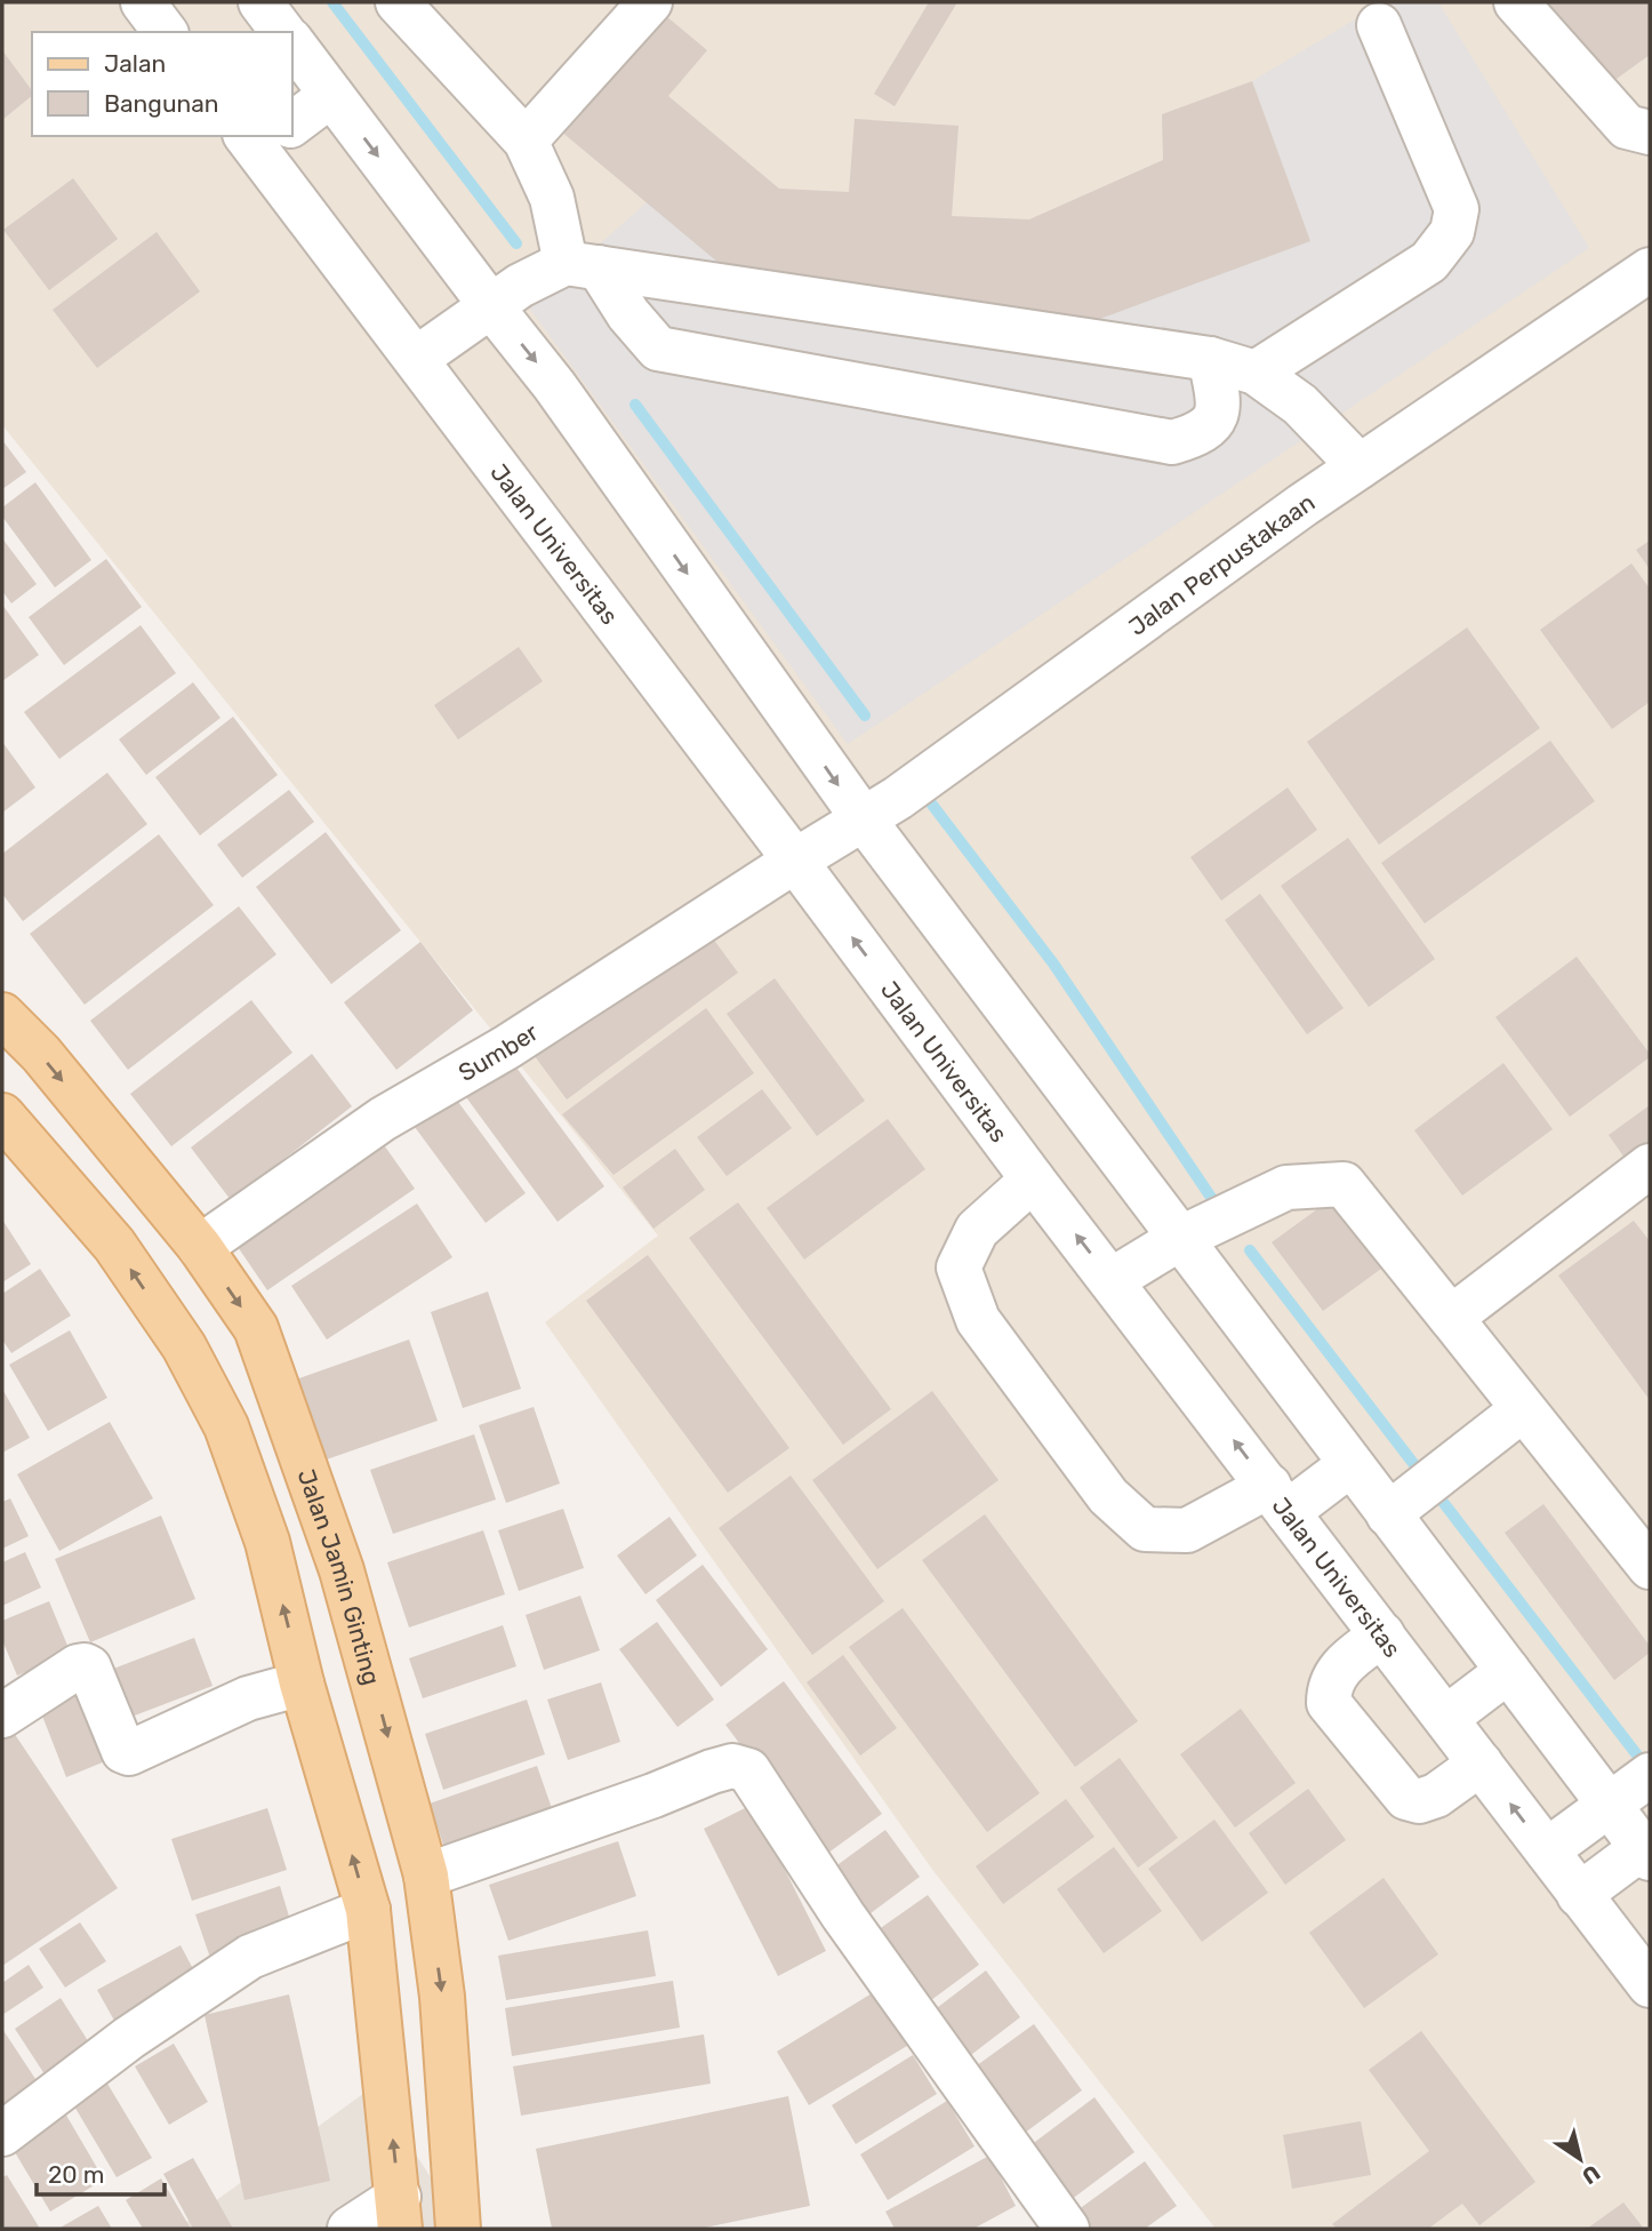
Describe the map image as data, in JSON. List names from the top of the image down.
{
  "streets": {
    "main road": ["Jalan Jamin Ginting"],
    "street": ["Jalan Universitas", "Jalan Perpustakaan", "Sumber"]
  },
  "crossings": [
    ["Jalan Universitas", "Jalan Perpustakaan"],
    ["Jalan Universitas", "Sumber"],
    ["Jalan Perpustakaan", "Sumber"],
    ["Sumber", "Jalan Jamin Ginting"]
  ],
  "legend": ["Jalan", "Bangunan"],
  "scale_bar": "20 m",
  "north": "bottom right"
}
